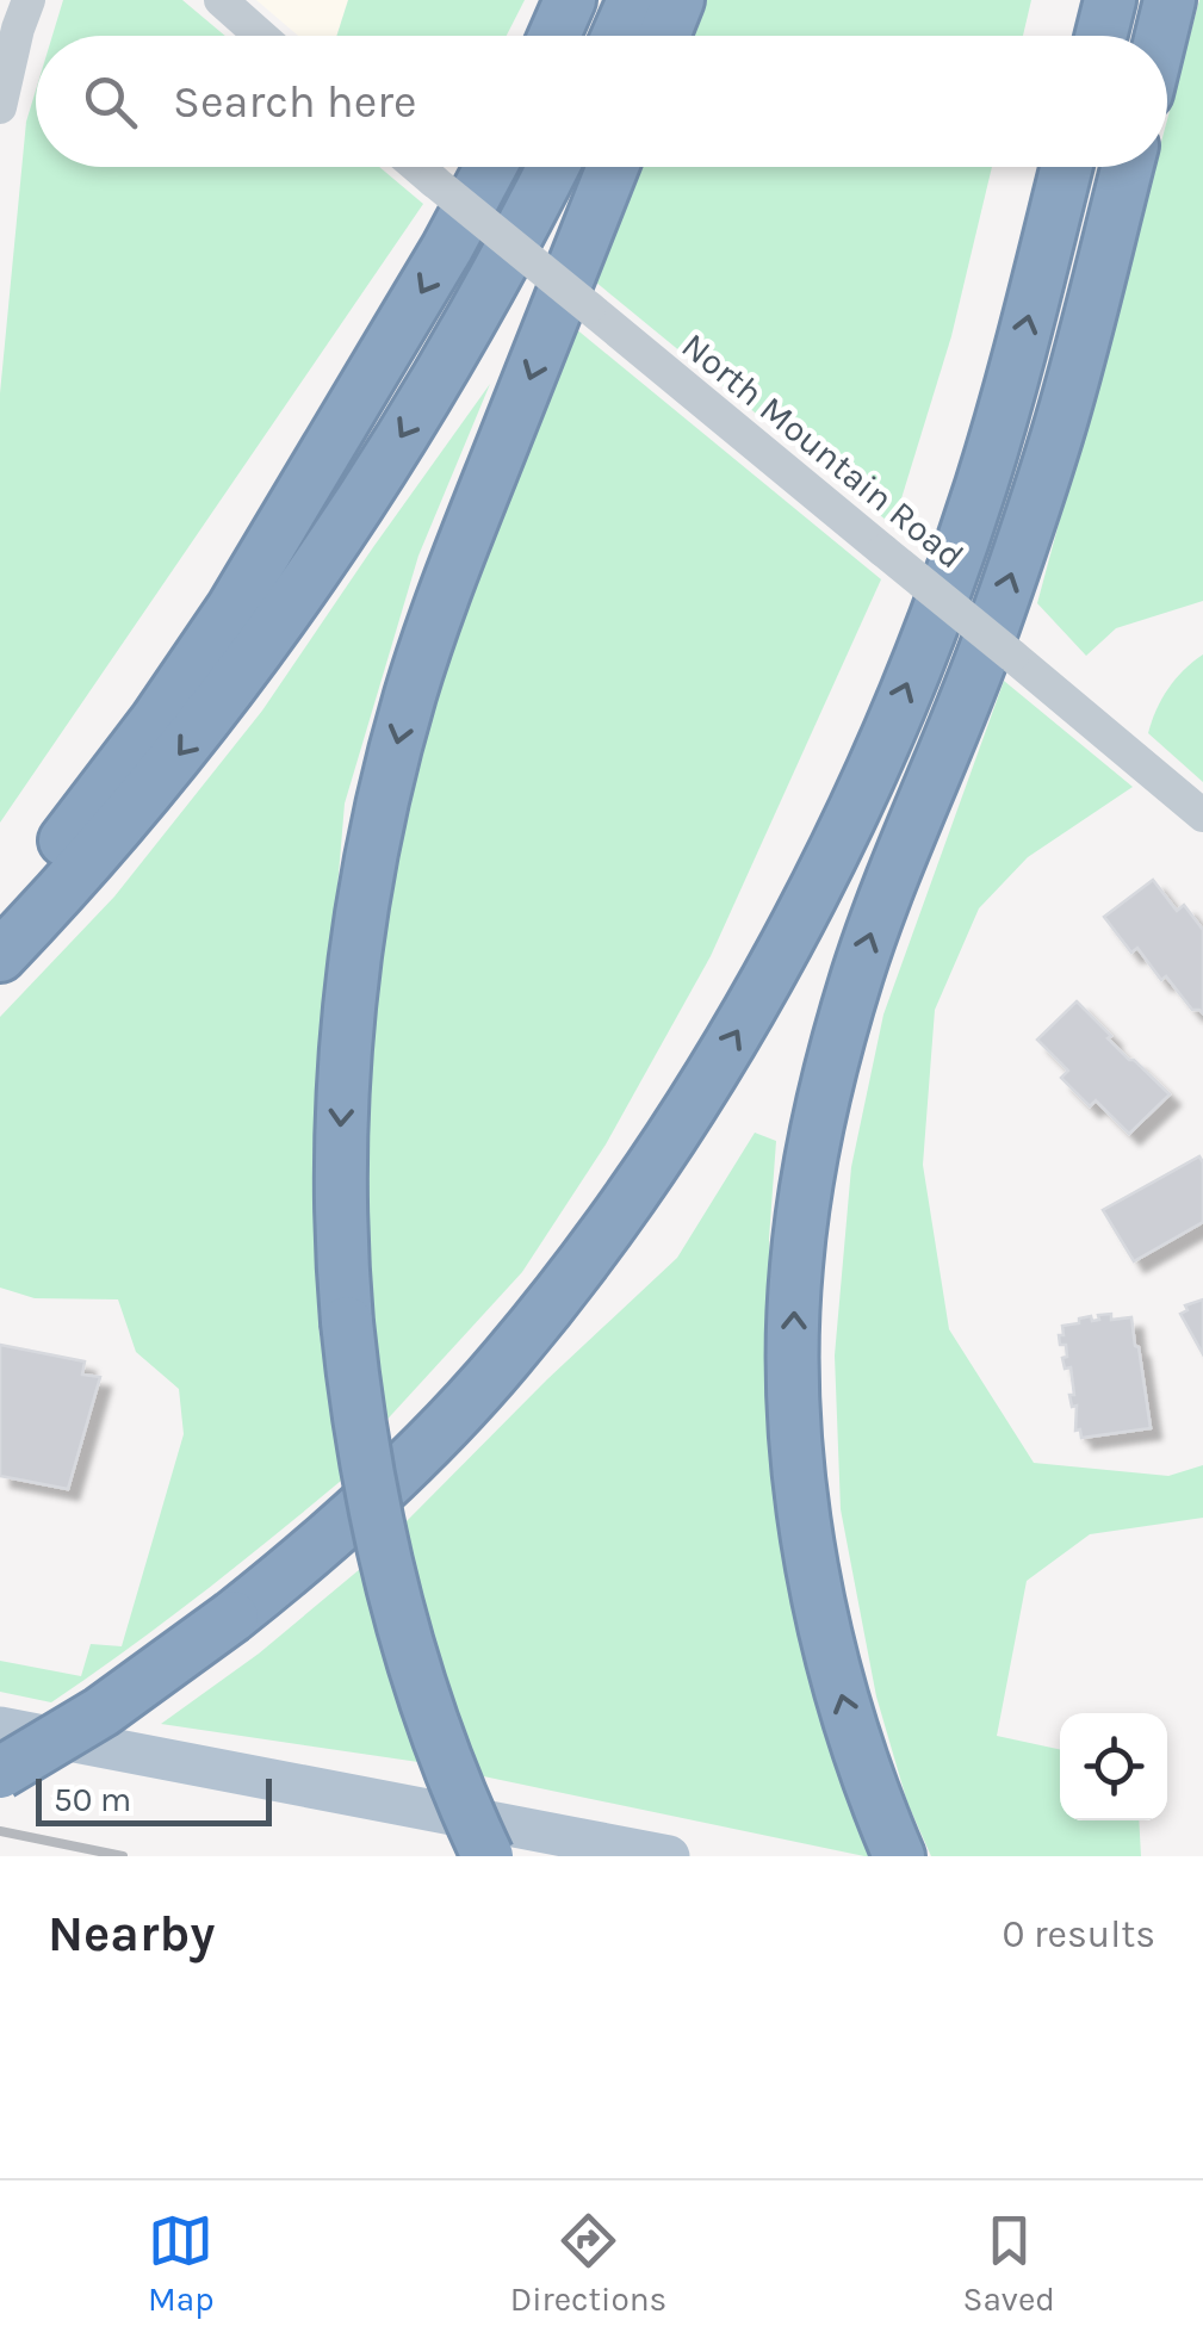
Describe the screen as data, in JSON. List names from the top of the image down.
{
  "streets": {
    "street": ["North Mountain Road"]
  },
  "scale_bar": "50 m",
  "page": {
    "search": "Search here",
    "scale": "50 m",
    "heading": ["Nearby", "0 results"],
    "nav": ["Map", "Directions", "Saved"]
  }
}
